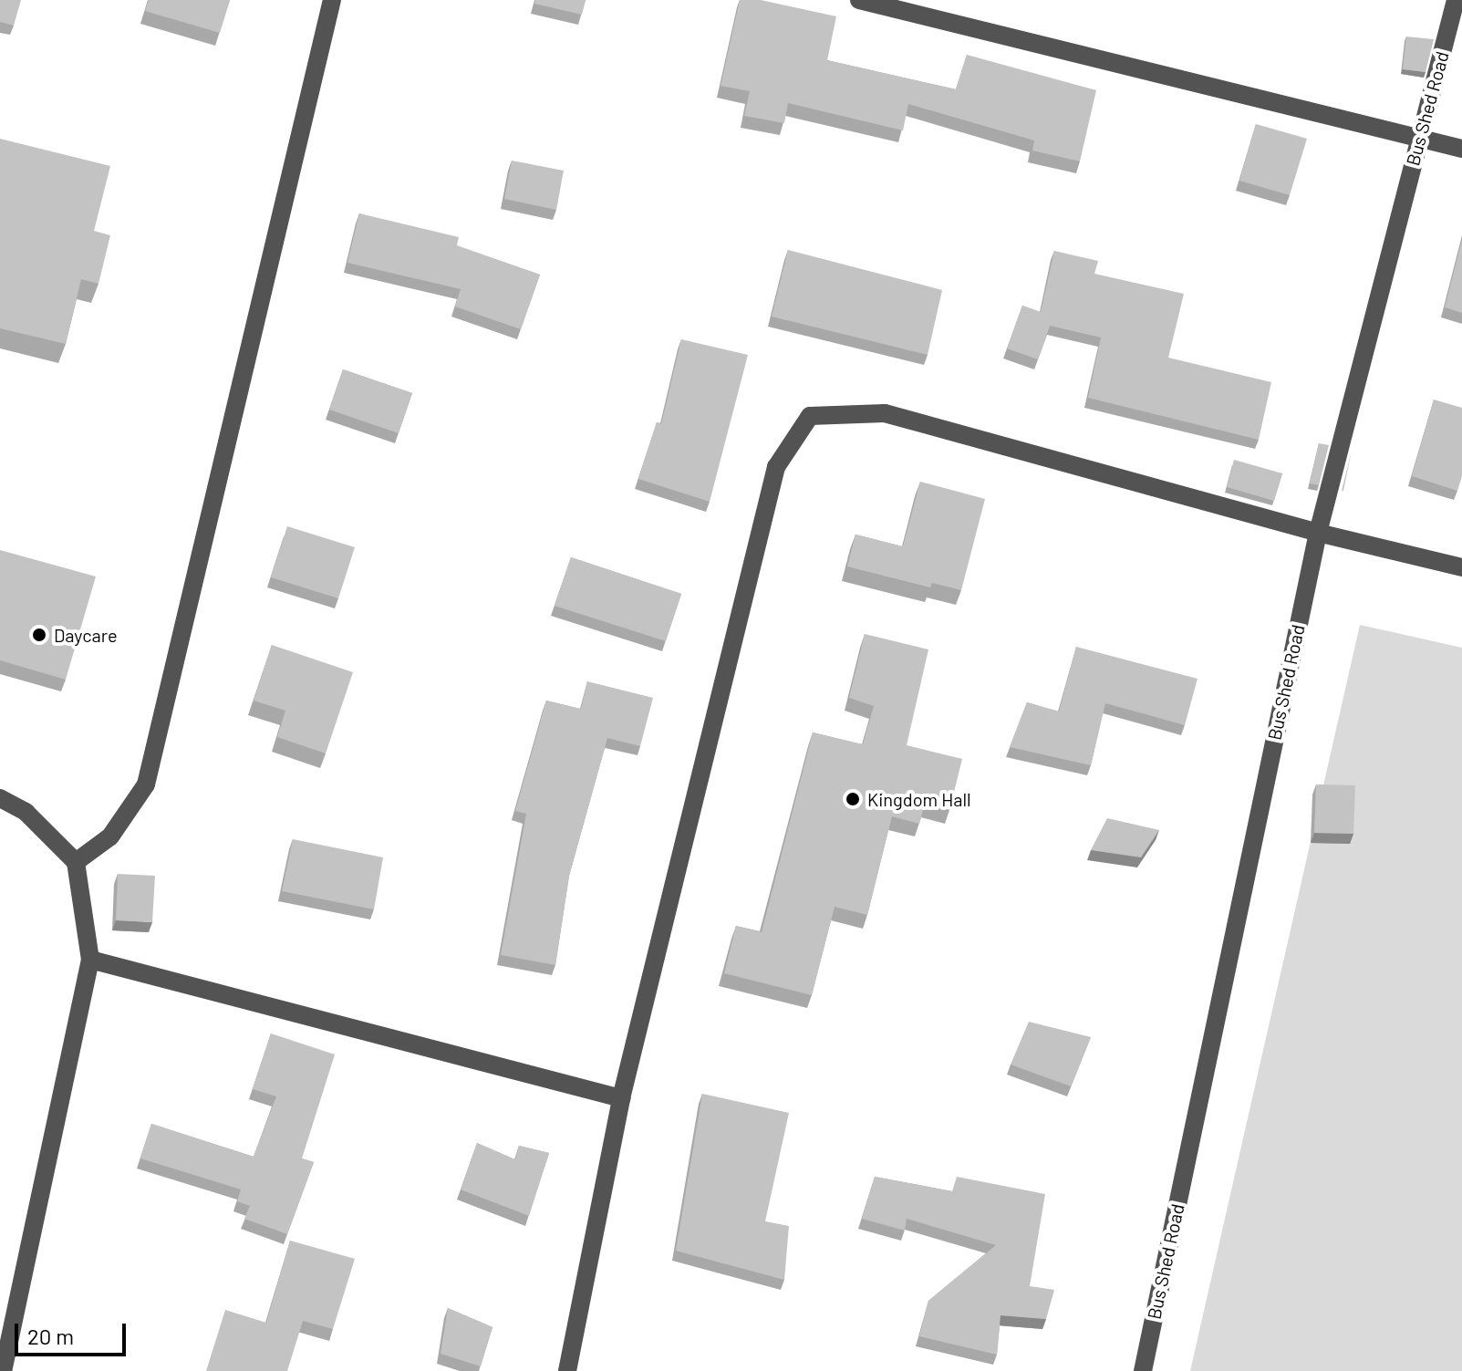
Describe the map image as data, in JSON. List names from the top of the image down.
{
  "streets": {
    "street": ["Bus Shed Road"]
  },
  "places": ["Daycare", "Kingdom Hall"],
  "scale_bar": "20 m"
}
